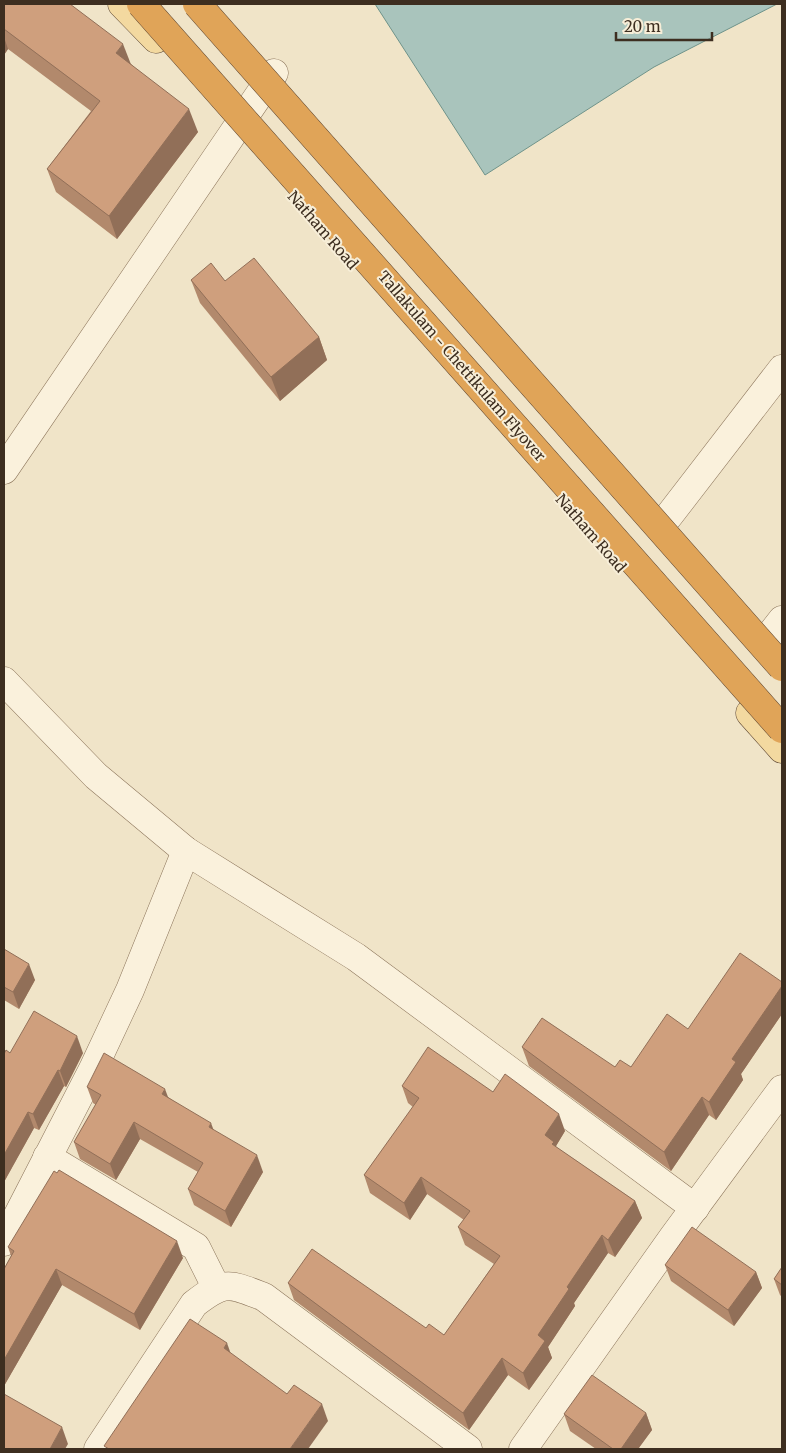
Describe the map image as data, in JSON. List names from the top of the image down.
{
  "streets": {
    "highway": ["Tallakulam - Chettikulam Flyover"],
    "main road": ["Natham Road"]
  },
  "scale_bar": "20 m"
}
